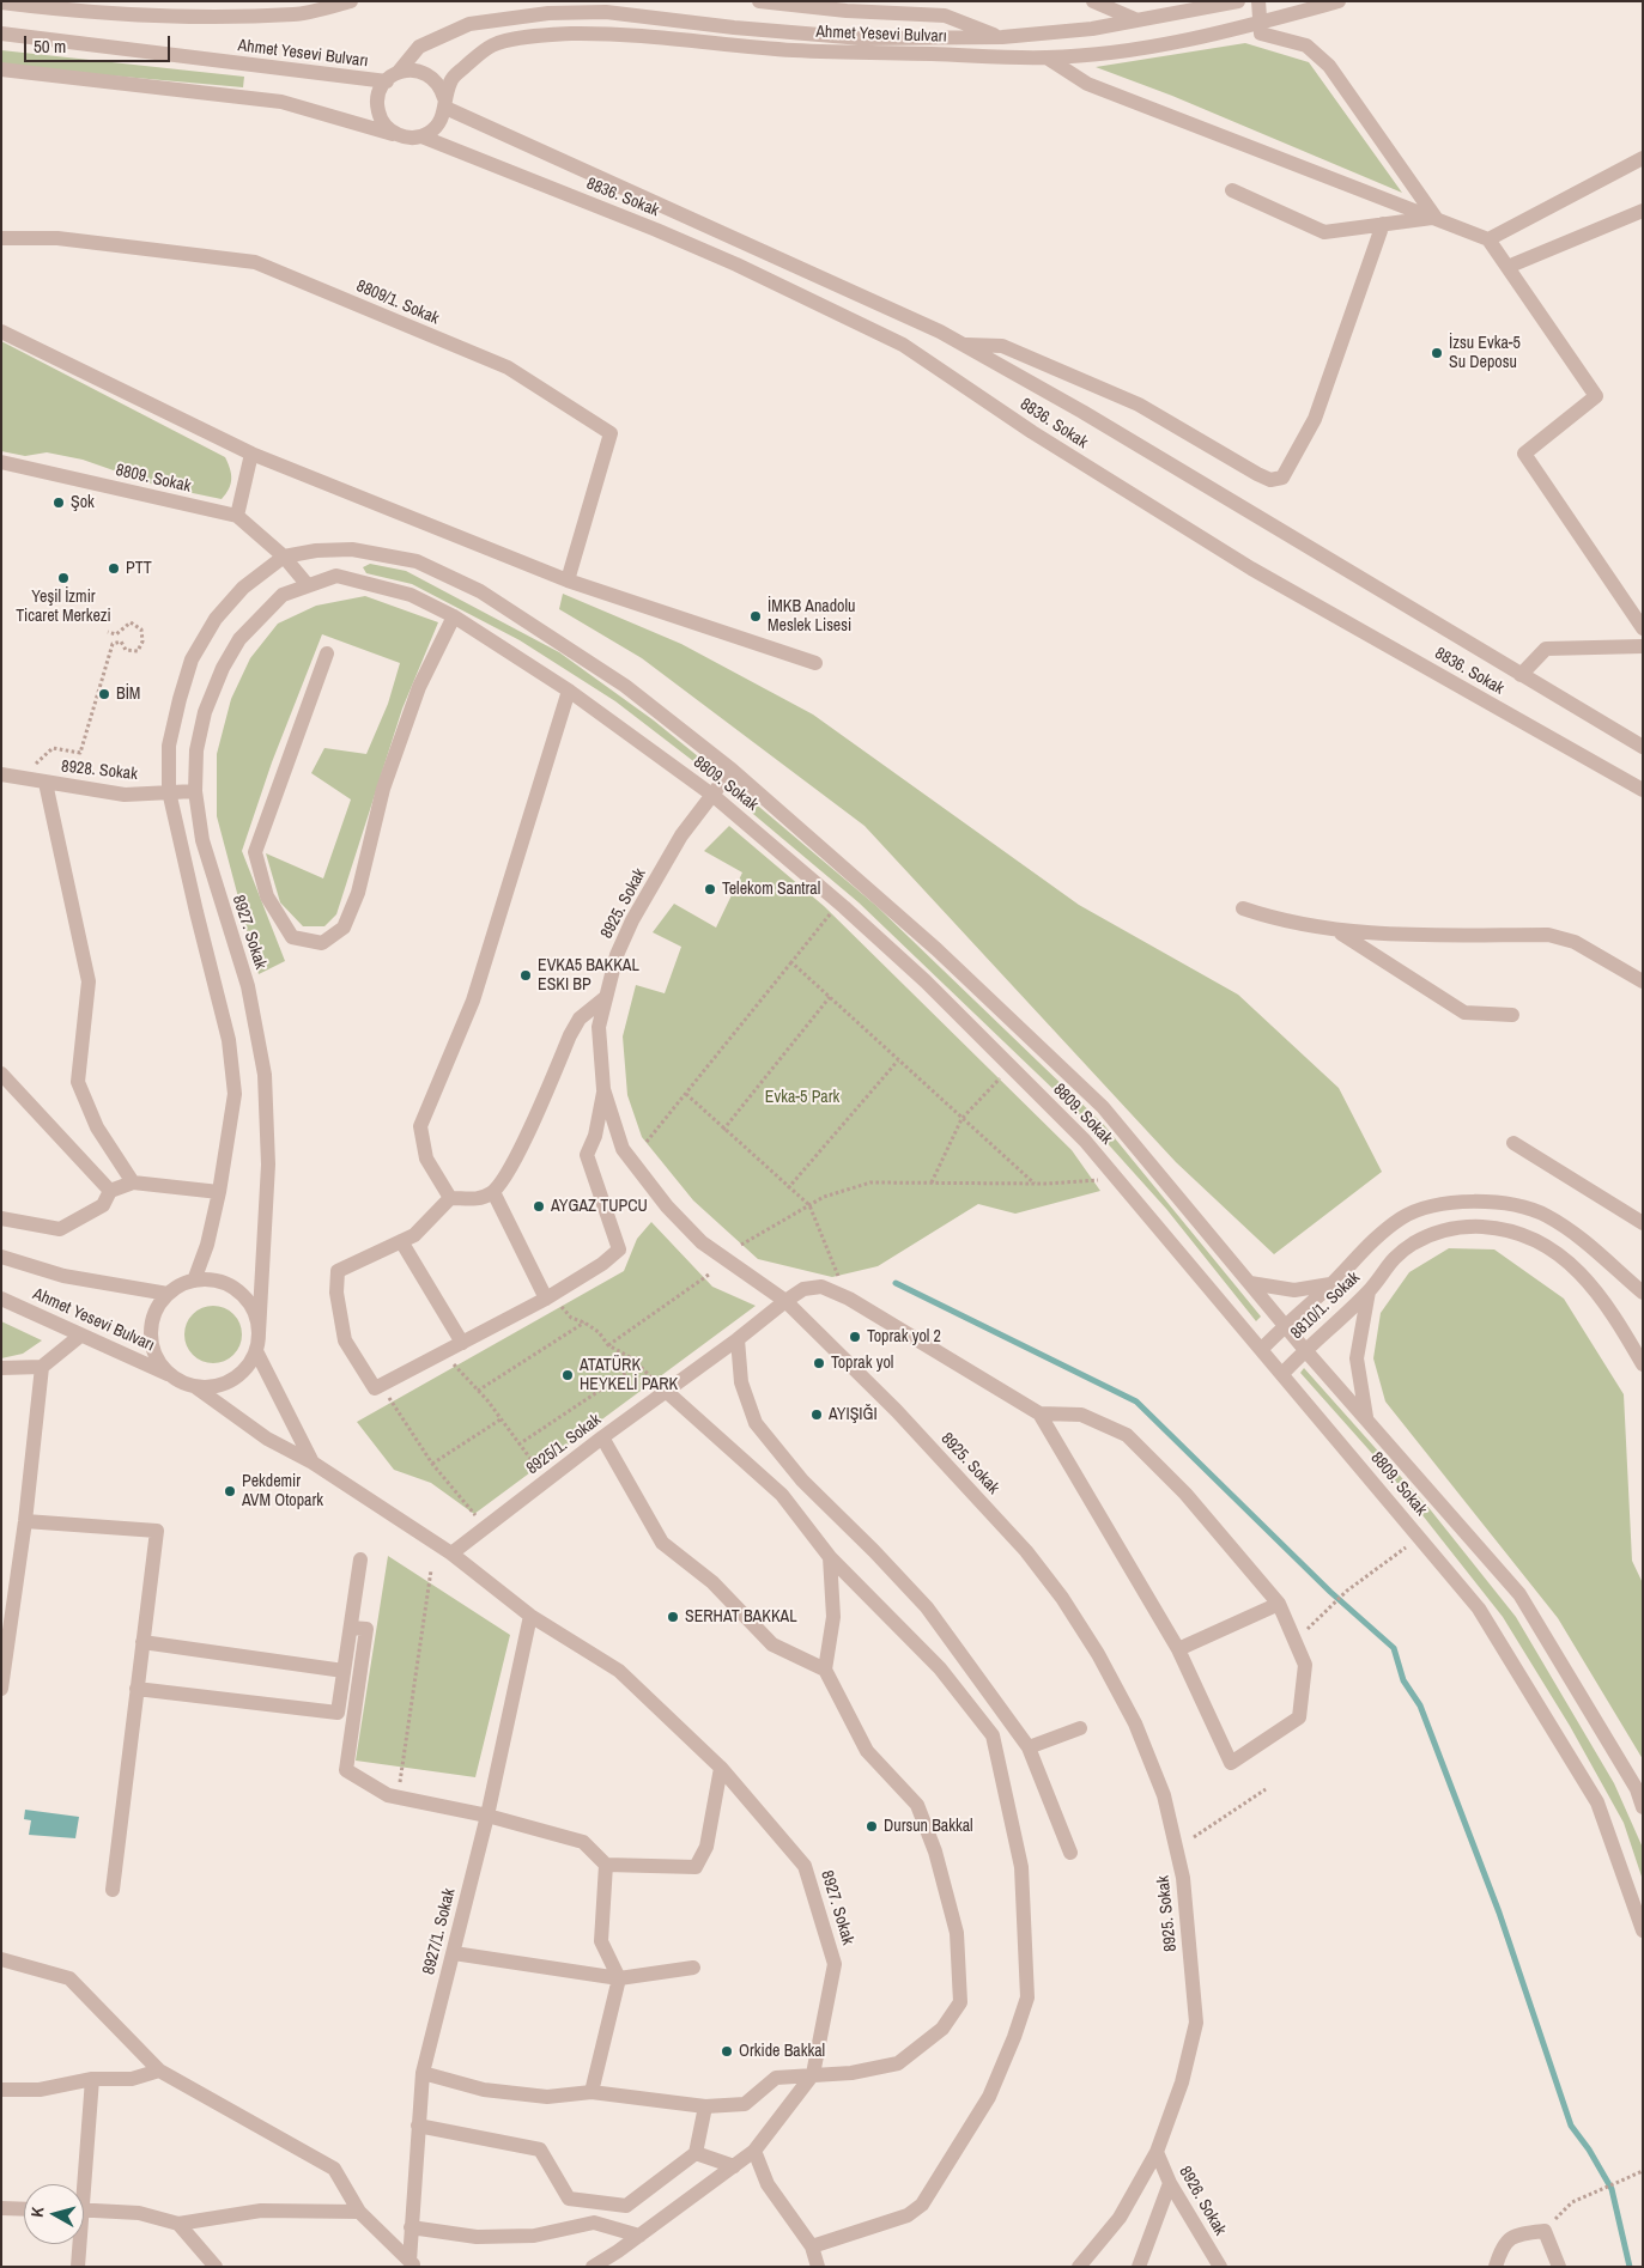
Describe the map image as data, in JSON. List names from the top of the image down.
{
  "streets": {
    "street": [
      "Ahmet Yesevi Bulvarı",
      "8836. Sokak",
      "8809/1. Sokak",
      "8809. Sokak",
      "8928. Sokak",
      "8925. Sokak",
      "8927. Sokak",
      "8810/1. Sokak",
      "8925/1. Sokak",
      "8927/1. Sokak",
      "8926. Sokak"
    ]
  },
  "crossings": [
    ["Ahmet Yesevi Bulvarı", "8836. Sokak"],
    ["Ahmet Yesevi Bulvarı", "8927. Sokak"],
    ["8809. Sokak", "8925. Sokak"],
    ["8809. Sokak", "8927. Sokak"],
    ["8809. Sokak", "8810/1. Sokak"],
    ["8928. Sokak", "8927. Sokak"],
    ["8925. Sokak", "8925/1. Sokak"],
    ["8925. Sokak", "8926. Sokak"],
    ["8927. Sokak", "8925/1. Sokak"],
    ["8927. Sokak", "8927/1. Sokak"]
  ],
  "parks": ["Evka-5 Park"],
  "places": [
    "İzsu Evka-5 Su Deposu",
    "Şok",
    "PTT",
    "Yeşil İzmir Ticaret Merkezi",
    "İMKB Anadolu Meslek Lisesi",
    "BİM",
    "Telekom Santral",
    "EVKA5 BAKKAL ESKI BP",
    "AYGAZ TUPCU",
    "Toprak yol 2",
    "Toprak yol",
    "ATATÜRK HEYKELİ PARK",
    "AYIŞIĞI",
    "Pekdemir AVM Otopark",
    "SERHAT BAKKAL",
    "Dursun Bakkal",
    "Orkide Bakkal"
  ],
  "scale_bar": "50 m",
  "north": "left"
}
